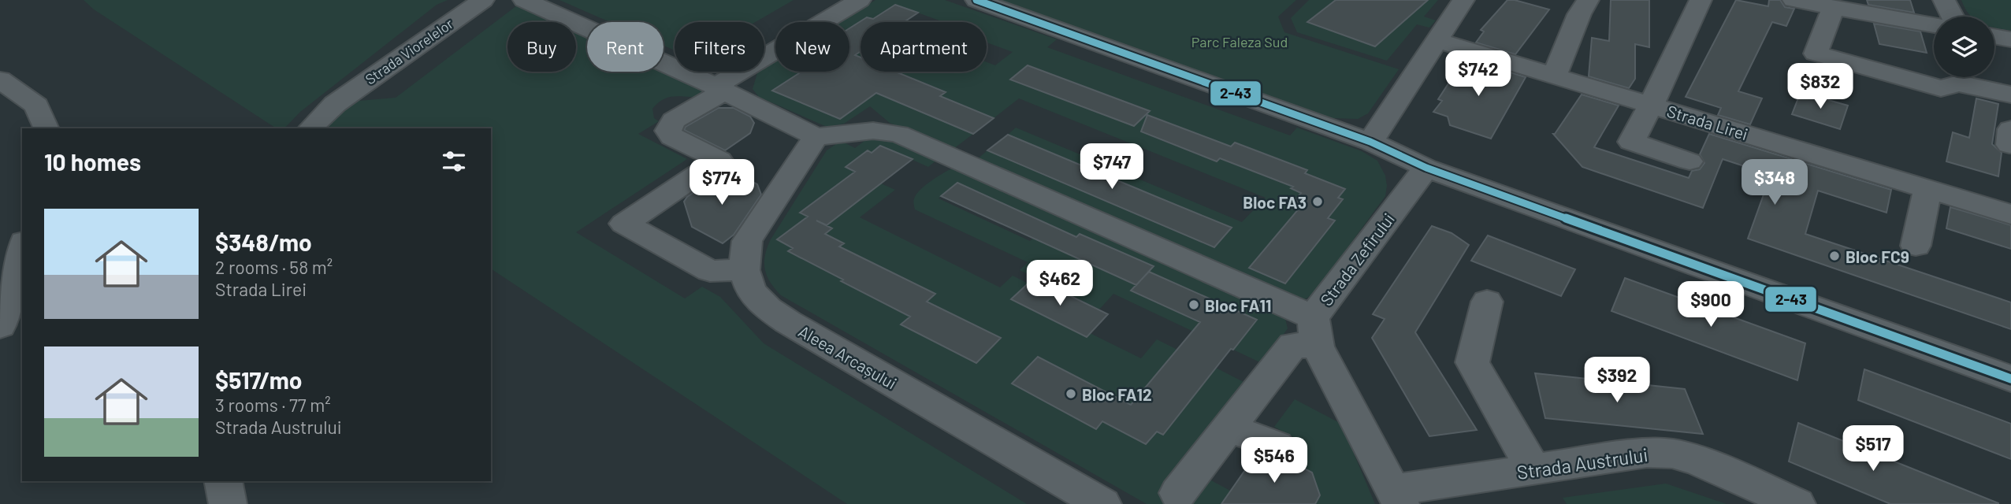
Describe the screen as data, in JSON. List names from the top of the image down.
{
  "streets": {
    "street": [
      "Strada Viorelelor",
      "Strada Lirei",
      "Strada Zefirului",
      "Aleea Arcașului",
      "Strada Austrului"
    ]
  },
  "parks": ["Parc Faleza Sud"],
  "places": [
    "Bloc FA3",
    "Bloc FC9",
    "Bloc FA11",
    "Bloc FA12"
  ],
  "lines": ["transit line 2-43"],
  "page": {
    "chip": [
      "Buy",
      "Rent",
      "Filters",
      "New",
      "Apartment"
    ],
    "price": [
      "$742",
      "$832",
      "$747",
      "$774",
      "$348",
      "$462",
      "$900",
      "$392",
      "$517",
      "$546"
    ],
    "heading": "10 homes",
    "list": [
      {
        "name": "$348/mo",
        "note": "2 rooms · 58 m² · Strada Lirei"
      },
      {
        "name": "$517/mo",
        "note": "3 rooms · 77 m² · Strada Austrului"
      }
    ]
  }
}
